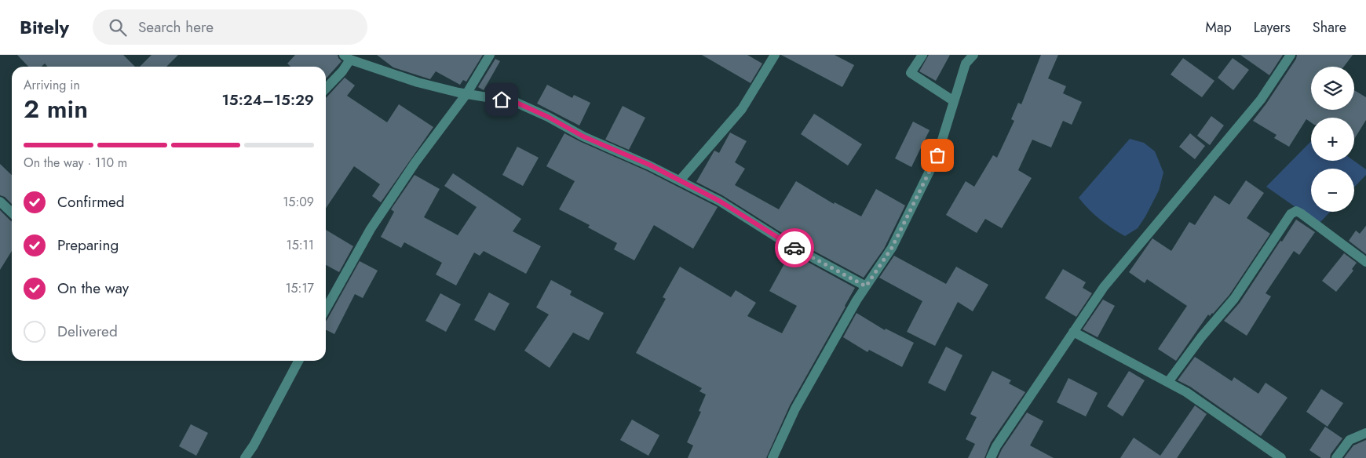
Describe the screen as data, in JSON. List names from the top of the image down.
{
  "page": {
    "header": "Bitely",
    "search": "Search here",
    "nav": ["Map", "Layers", "Share"],
    "map_buttons": ["+", "−"],
    "heading": ["2 min", "Arriving in", "15:24–15:29"],
    "bar": "On the way · 110 m",
    "list": [
      ["Confirmed", "15:09"],
      ["Preparing", "15:11"],
      ["On the way", "15:17"],
      "Delivered"
    ]
  }
}
